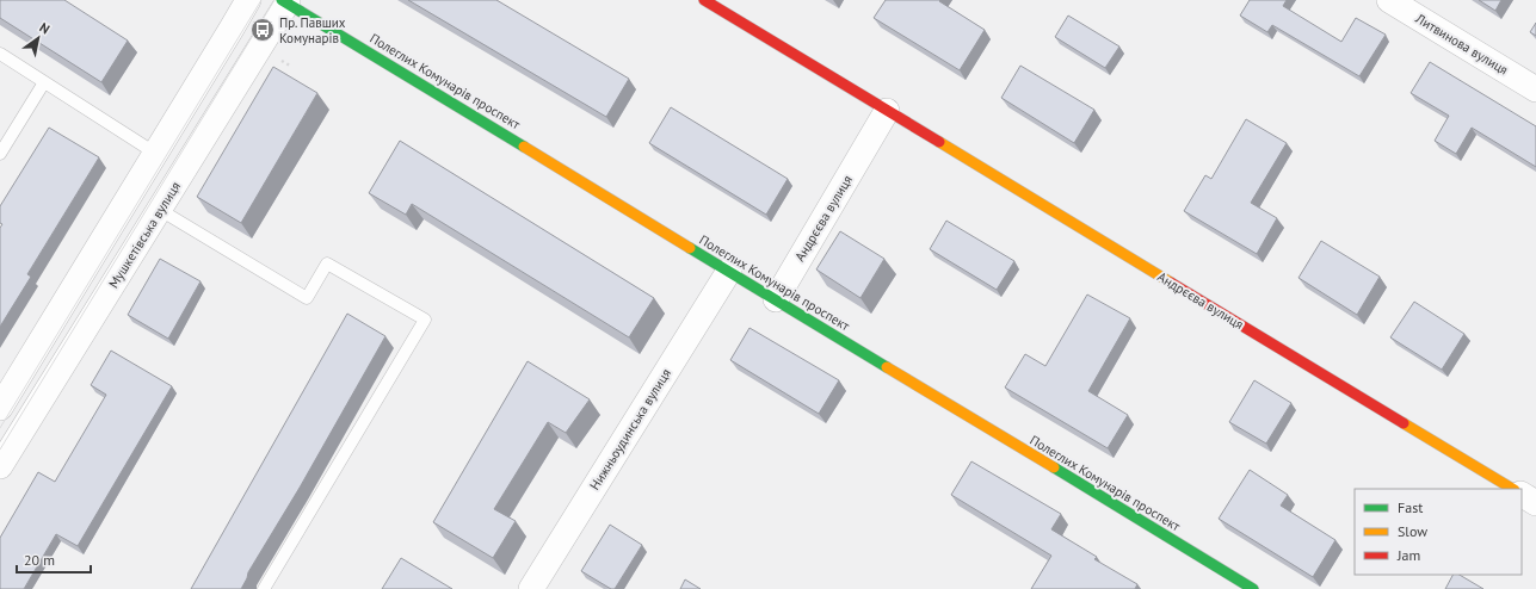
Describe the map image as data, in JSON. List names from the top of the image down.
{
  "streets": {
    "main road": ["Полеглих Комунарів проспект", "Андрєєва вулиця"],
    "street": ["Литвинова вулиця", "Мушкетівська вулиця", "Нижньоудинська вулиця"]
  },
  "crossings": [
    ["Полеглих Комунарів проспект", "Андрєєва вулиця"],
    ["Полеглих Комунарів проспект", "Мушкетівська вулиця"],
    ["Полеглих Комунарів проспект", "Нижньоудинська вулиця"]
  ],
  "places": {
    "bus stop": ["Пр. Павших Комунарiв"]
  },
  "legend": ["Fast", "Slow", "Jam"],
  "scale_bar": "20 m",
  "north": "top right"
}
